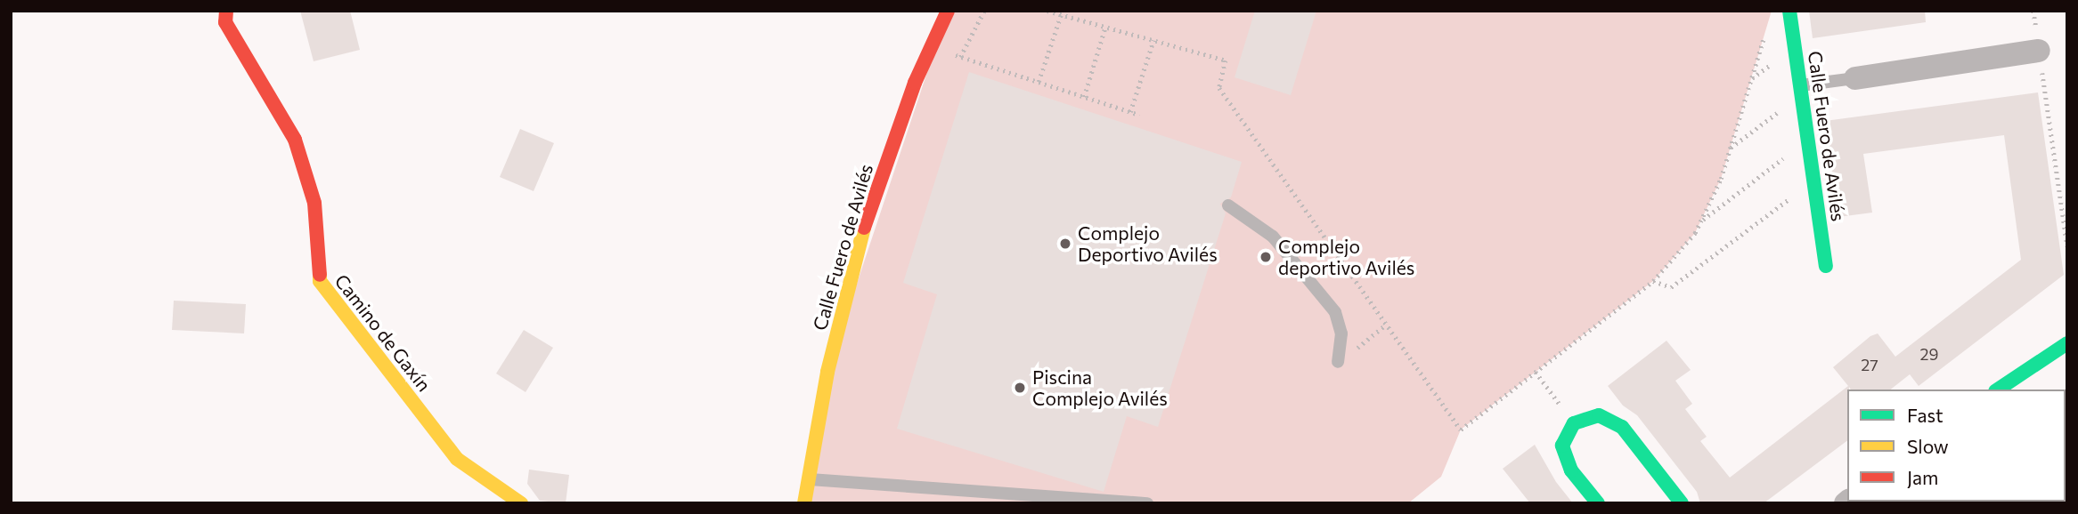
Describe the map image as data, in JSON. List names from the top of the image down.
{
  "streets": {
    "street": ["Calle Fuero de Avilés", "Camino de Gaxín"]
  },
  "places": ["Complejo Deportivo Avilés", "Complejo deportivo Avilés", "Piscina Complejo Avilés"],
  "house_numbers": ["29", "27"],
  "legend": ["Fast", "Slow", "Jam"]
}
